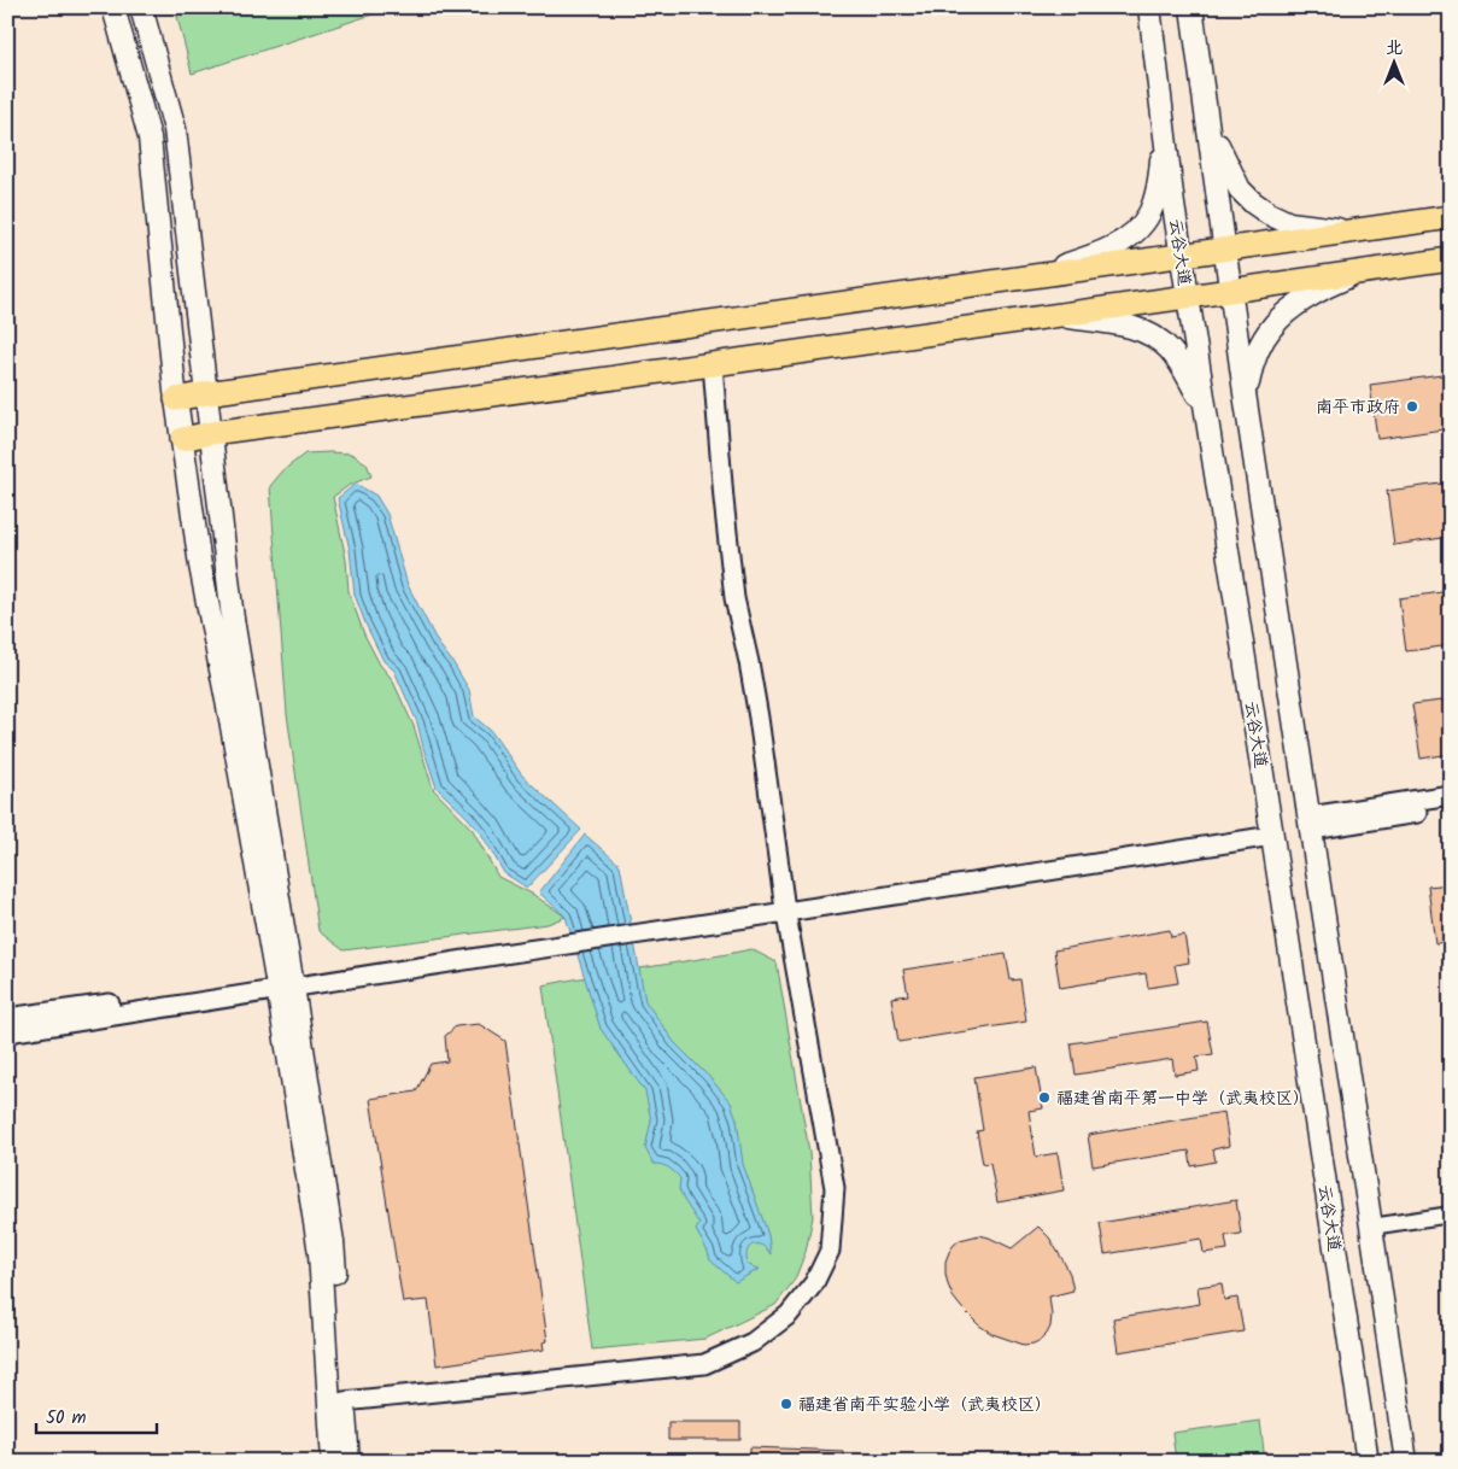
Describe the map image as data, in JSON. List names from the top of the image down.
{
  "streets": {
    "main road": ["云谷大道"]
  },
  "places": ["南平市政府", "福建省南平第一中学（武夷校区）", "福建省南平实验小学（武夷校区）"],
  "scale_bar": "50 m",
  "north": "top"
}
